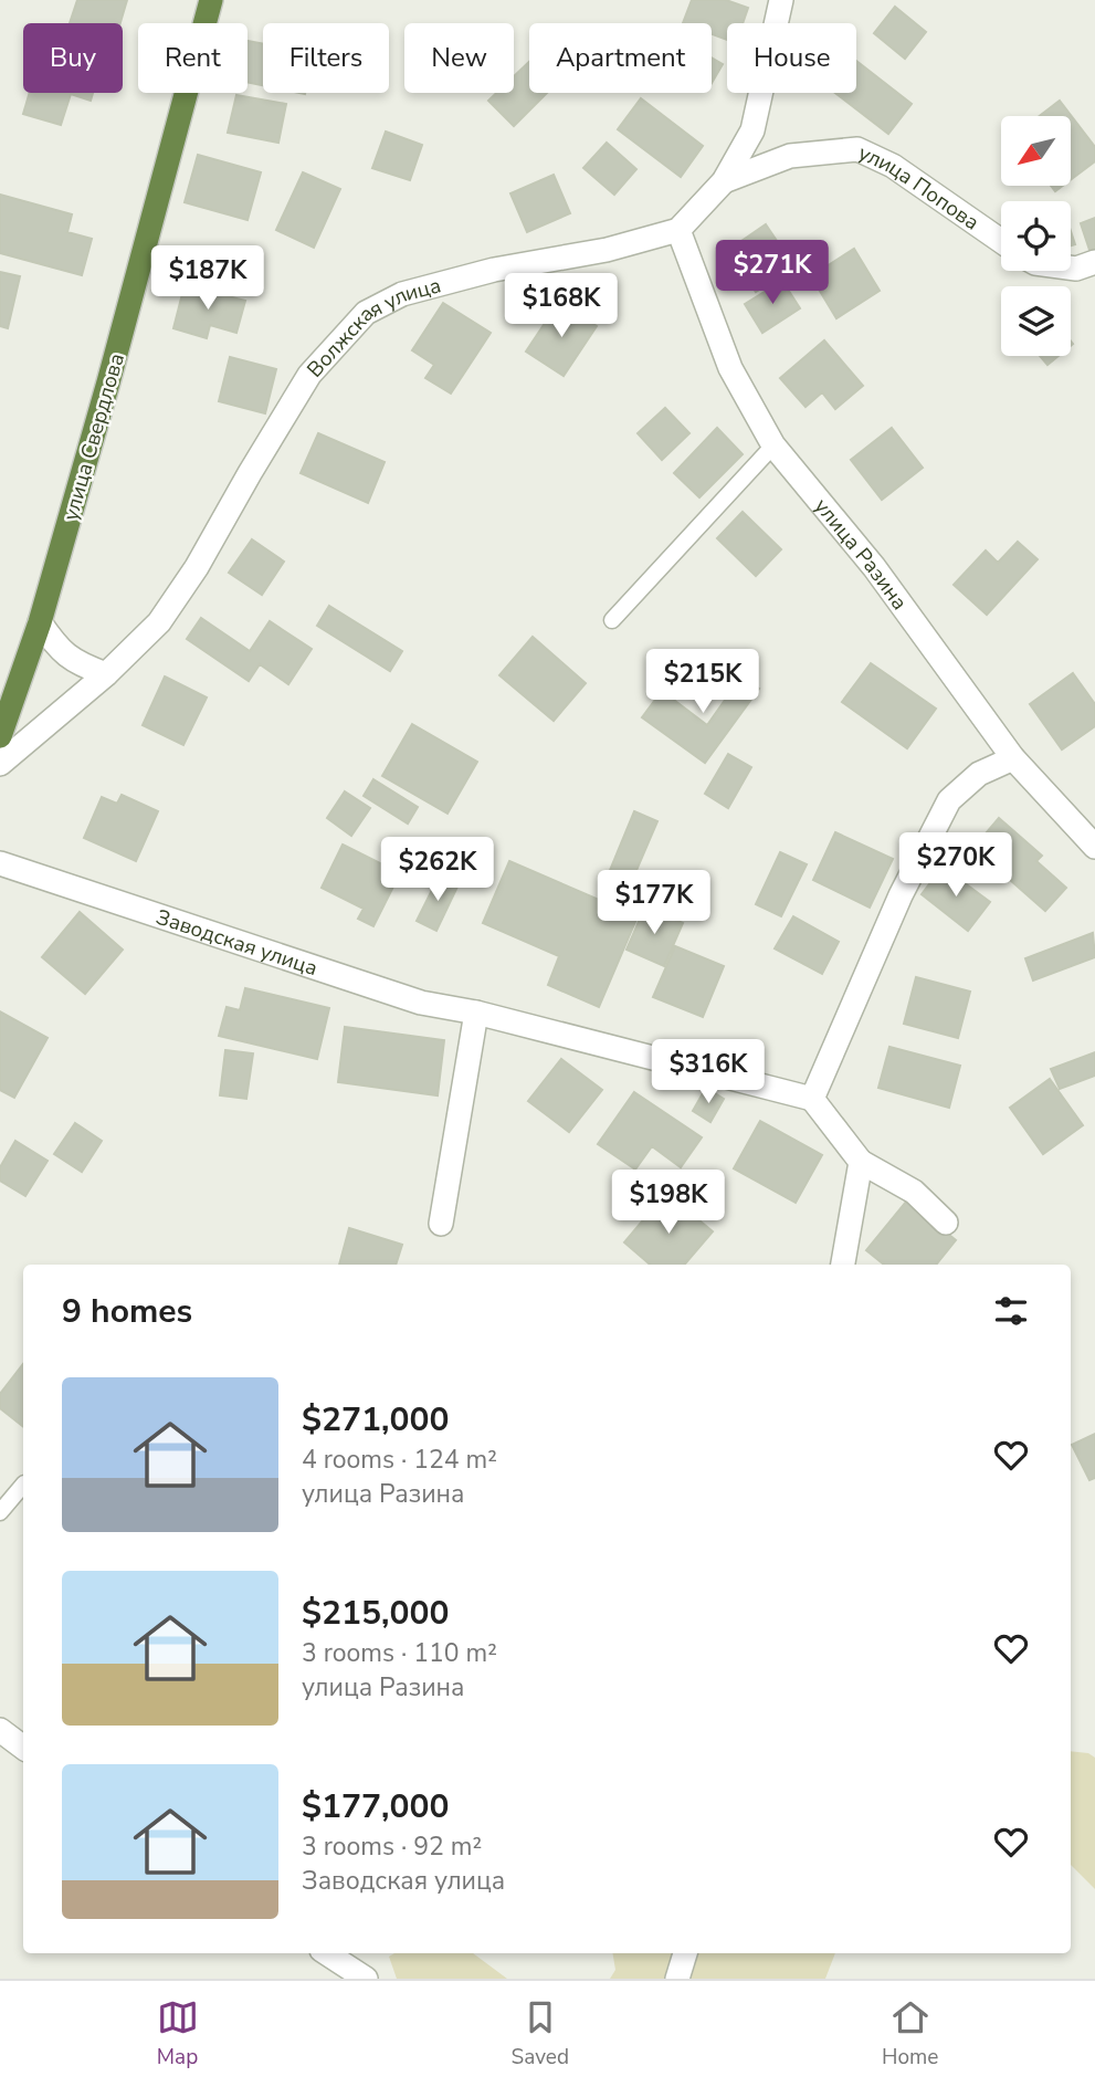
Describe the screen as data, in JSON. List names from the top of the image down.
{
  "streets": {
    "highway": ["улица Свердлова"],
    "street": [
      "улица Попова",
      "Волжская улица",
      "улица Разина",
      "Заводская улица"
    ]
  },
  "crossings": [
    ["Волжская улица", "улица Разина"]
  ],
  "north": "bottom left",
  "page": {
    "chip": [
      "Buy",
      "Rent",
      "Filters",
      "New",
      "Apartment",
      "House"
    ],
    "price": [
      "$271K",
      "$187K",
      "$168K",
      "$215K",
      "$270K",
      "$262K",
      "$177K",
      "$316K",
      "$198K"
    ],
    "heading": "9 homes",
    "list": [
      {
        "name": "$271,000",
        "note": "4 rooms · 124 m² · улица Разина"
      },
      {
        "name": "$215,000",
        "note": "3 rooms · 110 m² · улица Разина"
      },
      {
        "name": "$177,000",
        "note": "3 rooms · 92 m² · Заводская улица"
      }
    ],
    "tabs": ["Map", "Saved", "Home"]
  }
}
